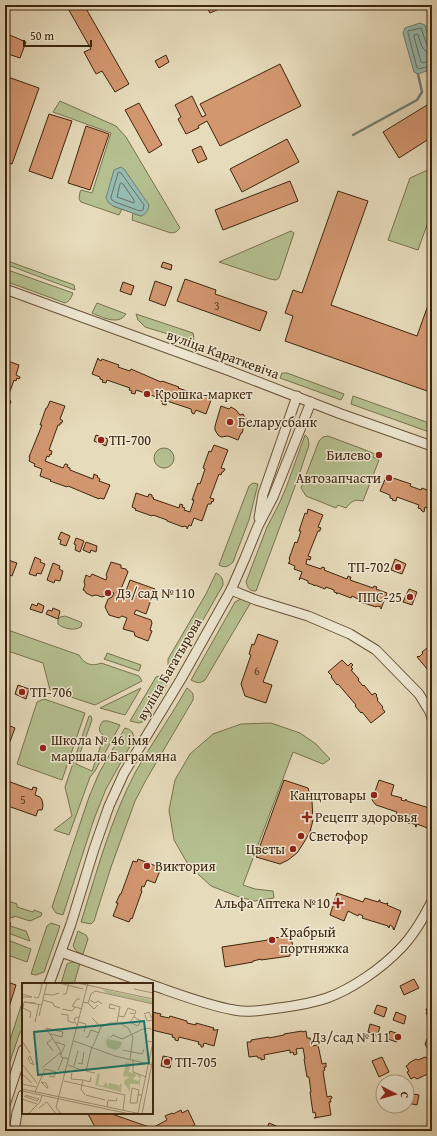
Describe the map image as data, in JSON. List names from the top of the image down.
{
  "streets": {
    "street": ["вуліца Караткевіча", "вуліца Багатырова"]
  },
  "crossings": [
    ["вуліца Караткевіча", "вуліца Багатырова"]
  ],
  "places": {
    "other": [
      "Крошка-маркет",
      "Беларусбанк",
      "ТП-700",
      "Билево",
      "Автозапчасти",
      "ТП-702",
      "Дз/сад №110",
      "ППС-25",
      "ТП-706",
      "Школа № 46 імя маршала Баграмяна",
      "Канцтовары",
      "Светофор",
      "Цветы",
      "Виктория",
      "Храбрый портняжка",
      "Дз/сад №111",
      "ТП-705"
    ],
    "health": ["Рецепт здоровья", "Альфа Аптека №10"]
  },
  "house_numbers": ["3", "6", "5"],
  "scale_bar": "50 m",
  "north": "right"
}
